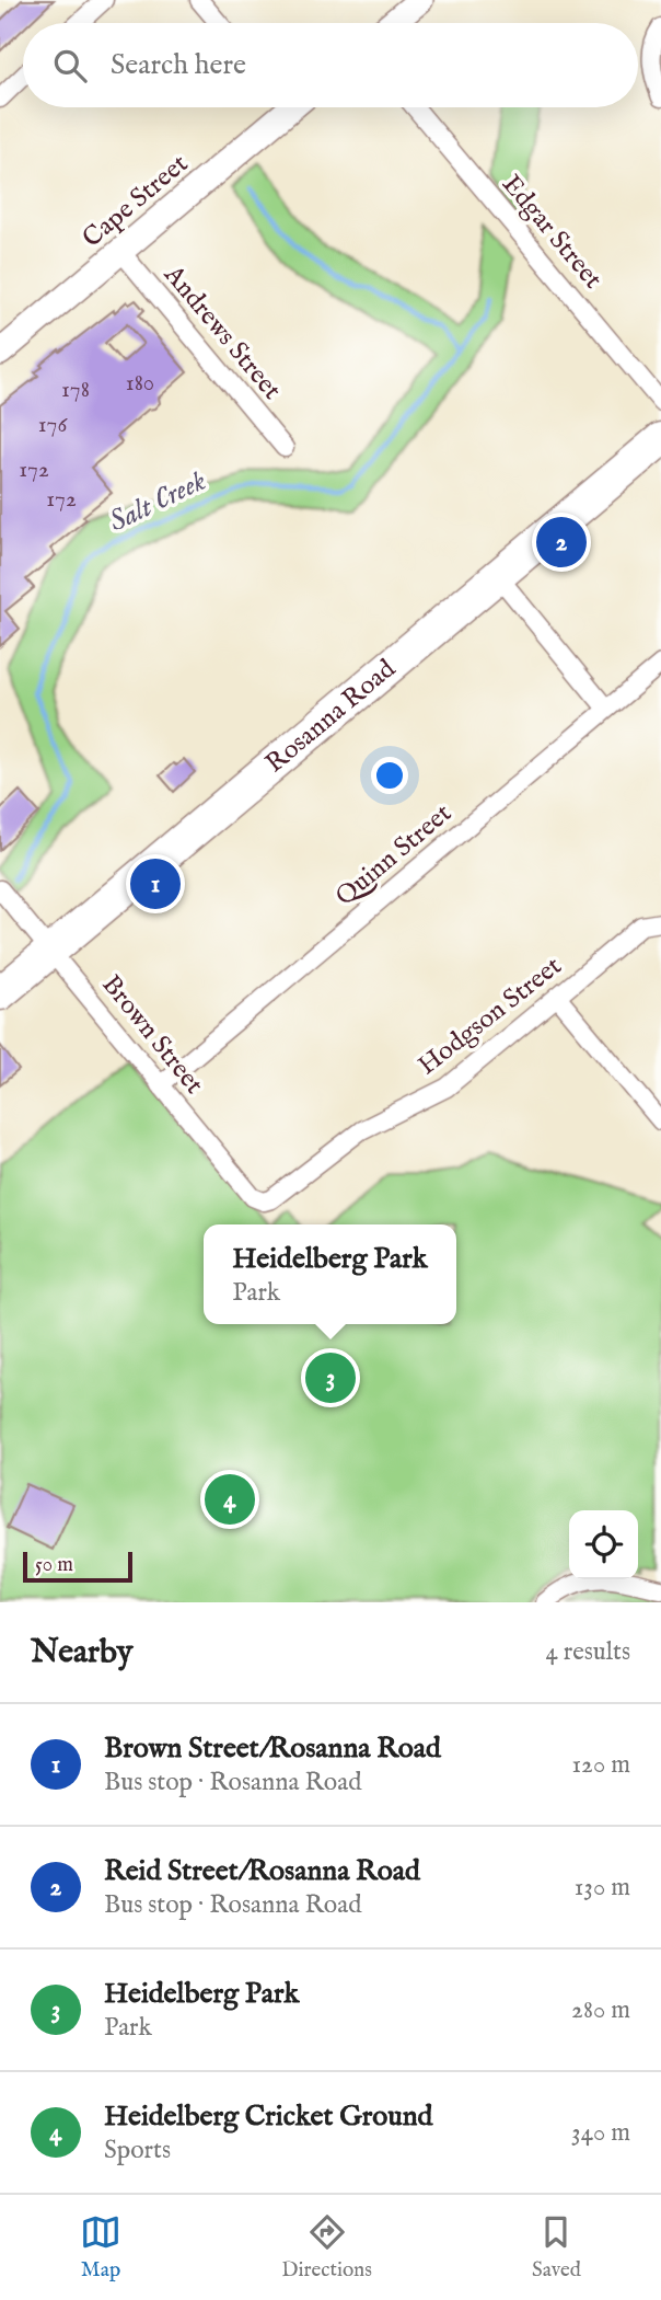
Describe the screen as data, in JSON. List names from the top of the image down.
{
  "streets": {
    "highway": ["Rosanna Road"],
    "street": [
      "Cape Street",
      "Edgar Street",
      "Andrews Street",
      "Quinn Street",
      "Hodgson Street",
      "Brown Street"
    ]
  },
  "crossings": [
    ["Cape Street", "Andrews Street"],
    ["Rosanna Road", "Brown Street"],
    ["Quinn Street", "Brown Street"],
    ["Hodgson Street", "Brown Street"]
  ],
  "water": ["Salt Creek"],
  "house_numbers": [
    "180",
    "178",
    "176",
    "172",
    "172"
  ],
  "scale_bar": "50 m",
  "page": {
    "search": "Search here",
    "pins": [
      "2",
      "1",
      "3",
      "4"
    ],
    "popup": ["Heidelberg Park", "Park"],
    "scale": "50 m",
    "heading": ["Nearby", "4 results"],
    "list": [
      {
        "mark": "1",
        "name": "Brown Street/Rosanna Road",
        "note": "Bus stop · Rosanna Road",
        "value": "120 m"
      },
      {
        "mark": "2",
        "name": "Reid Street/Rosanna Road",
        "note": "Bus stop · Rosanna Road",
        "value": "130 m"
      },
      {
        "mark": "3",
        "name": "Heidelberg Park",
        "note": "Park",
        "value": "280 m"
      },
      {
        "mark": "4",
        "name": "Heidelberg Cricket Ground",
        "note": "Sports",
        "value": "340 m"
      }
    ],
    "nav": ["Map", "Directions", "Saved"]
  }
}
